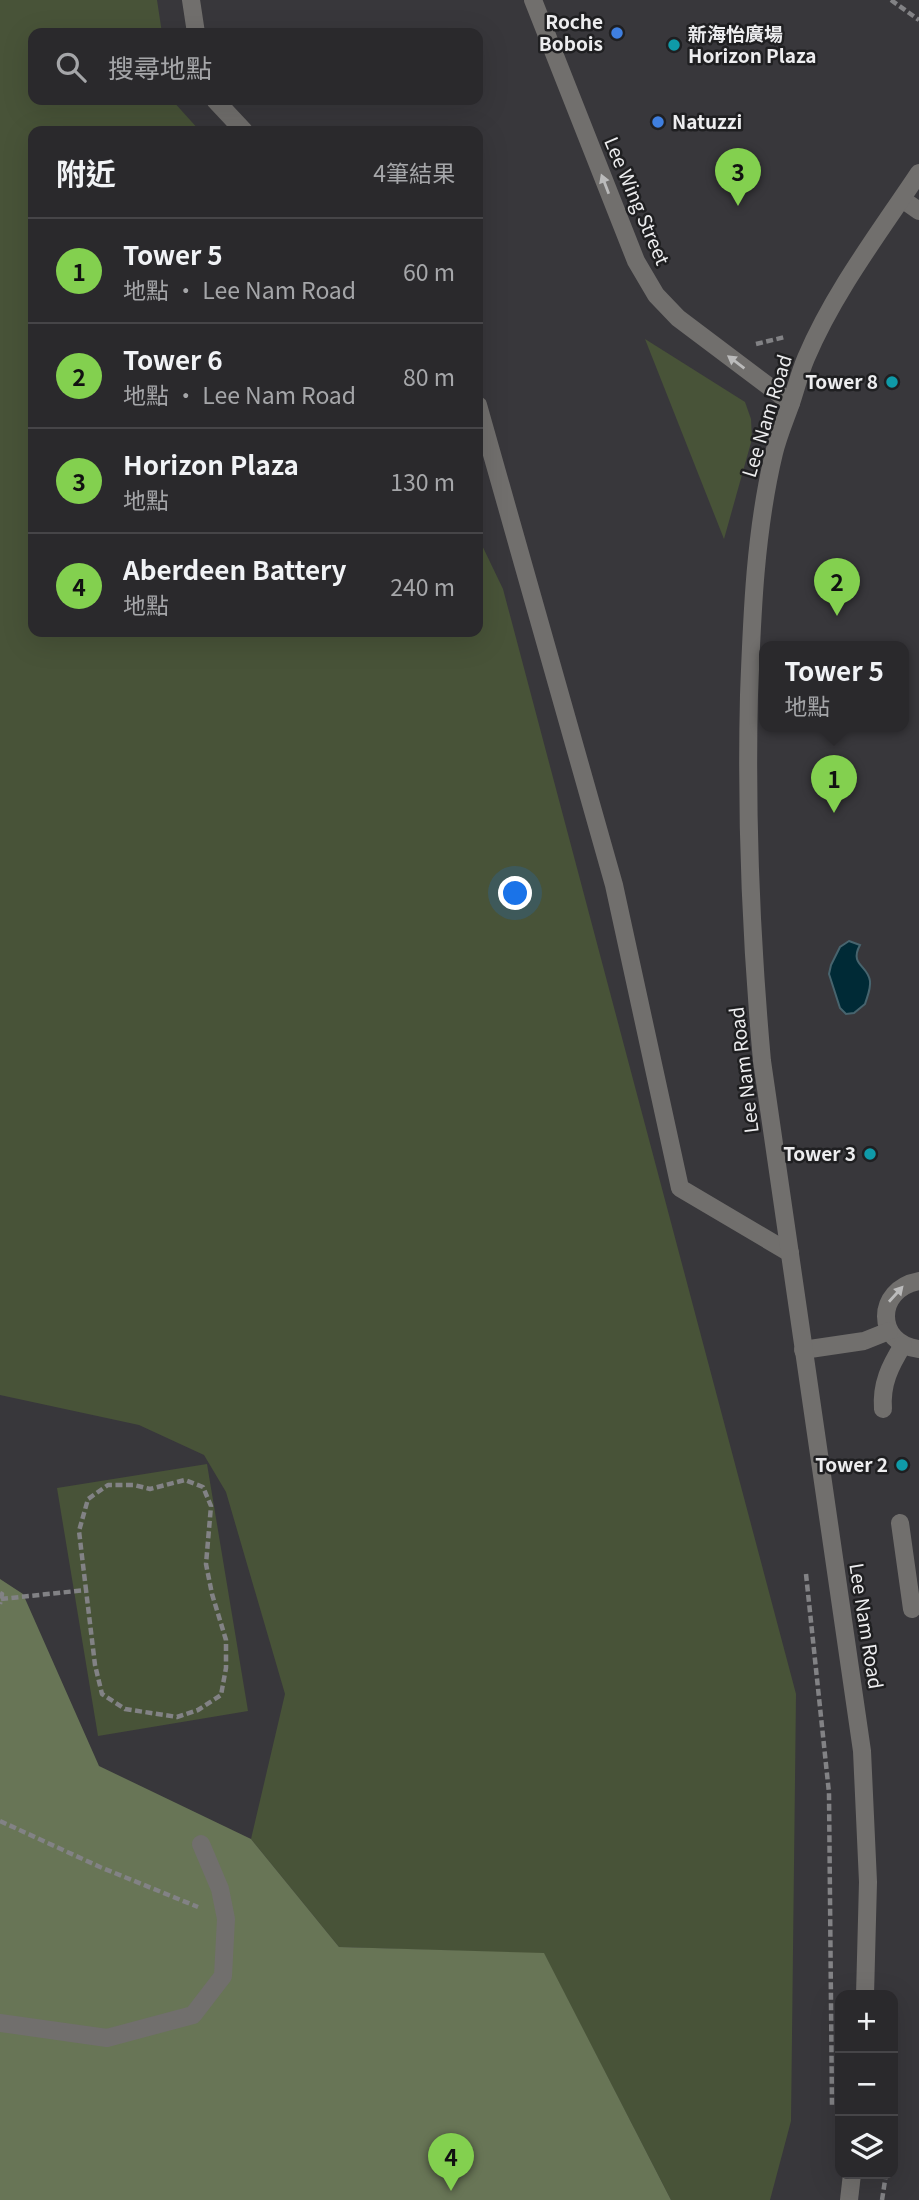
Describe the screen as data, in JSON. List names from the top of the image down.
{
  "streets": {
    "street": ["Lee Wing Street", "Lee Nam Road"]
  },
  "crossings": [
    ["Lee Wing Street", "Lee Nam Road"]
  ],
  "one_way": ["Lee Wing Street"],
  "places": [
    "Roche Bobois",
    "新海怡廣場 Horizon Plaza",
    "Natuzzi",
    "Tower 8",
    "Tower 3",
    "Tower 2"
  ],
  "page": {
    "search": "搜尋地點",
    "heading": ["附近", "4筆結果"],
    "pins": [
      "3",
      "2",
      "1",
      "4"
    ],
    "list": [
      {
        "mark": "1",
        "name": "Tower 5",
        "note": "地點 · Lee Nam Road",
        "value": "60 m"
      },
      {
        "mark": "2",
        "name": "Tower 6",
        "note": "地點 · Lee Nam Road",
        "value": "80 m"
      },
      {
        "mark": "3",
        "name": "Horizon Plaza",
        "note": "地點",
        "value": "130 m"
      },
      {
        "mark": "4",
        "name": "Aberdeen Battery",
        "note": "地點",
        "value": "240 m"
      }
    ],
    "popup": ["Tower 5", "地點"],
    "map_buttons": ["+", "−"]
  }
}
